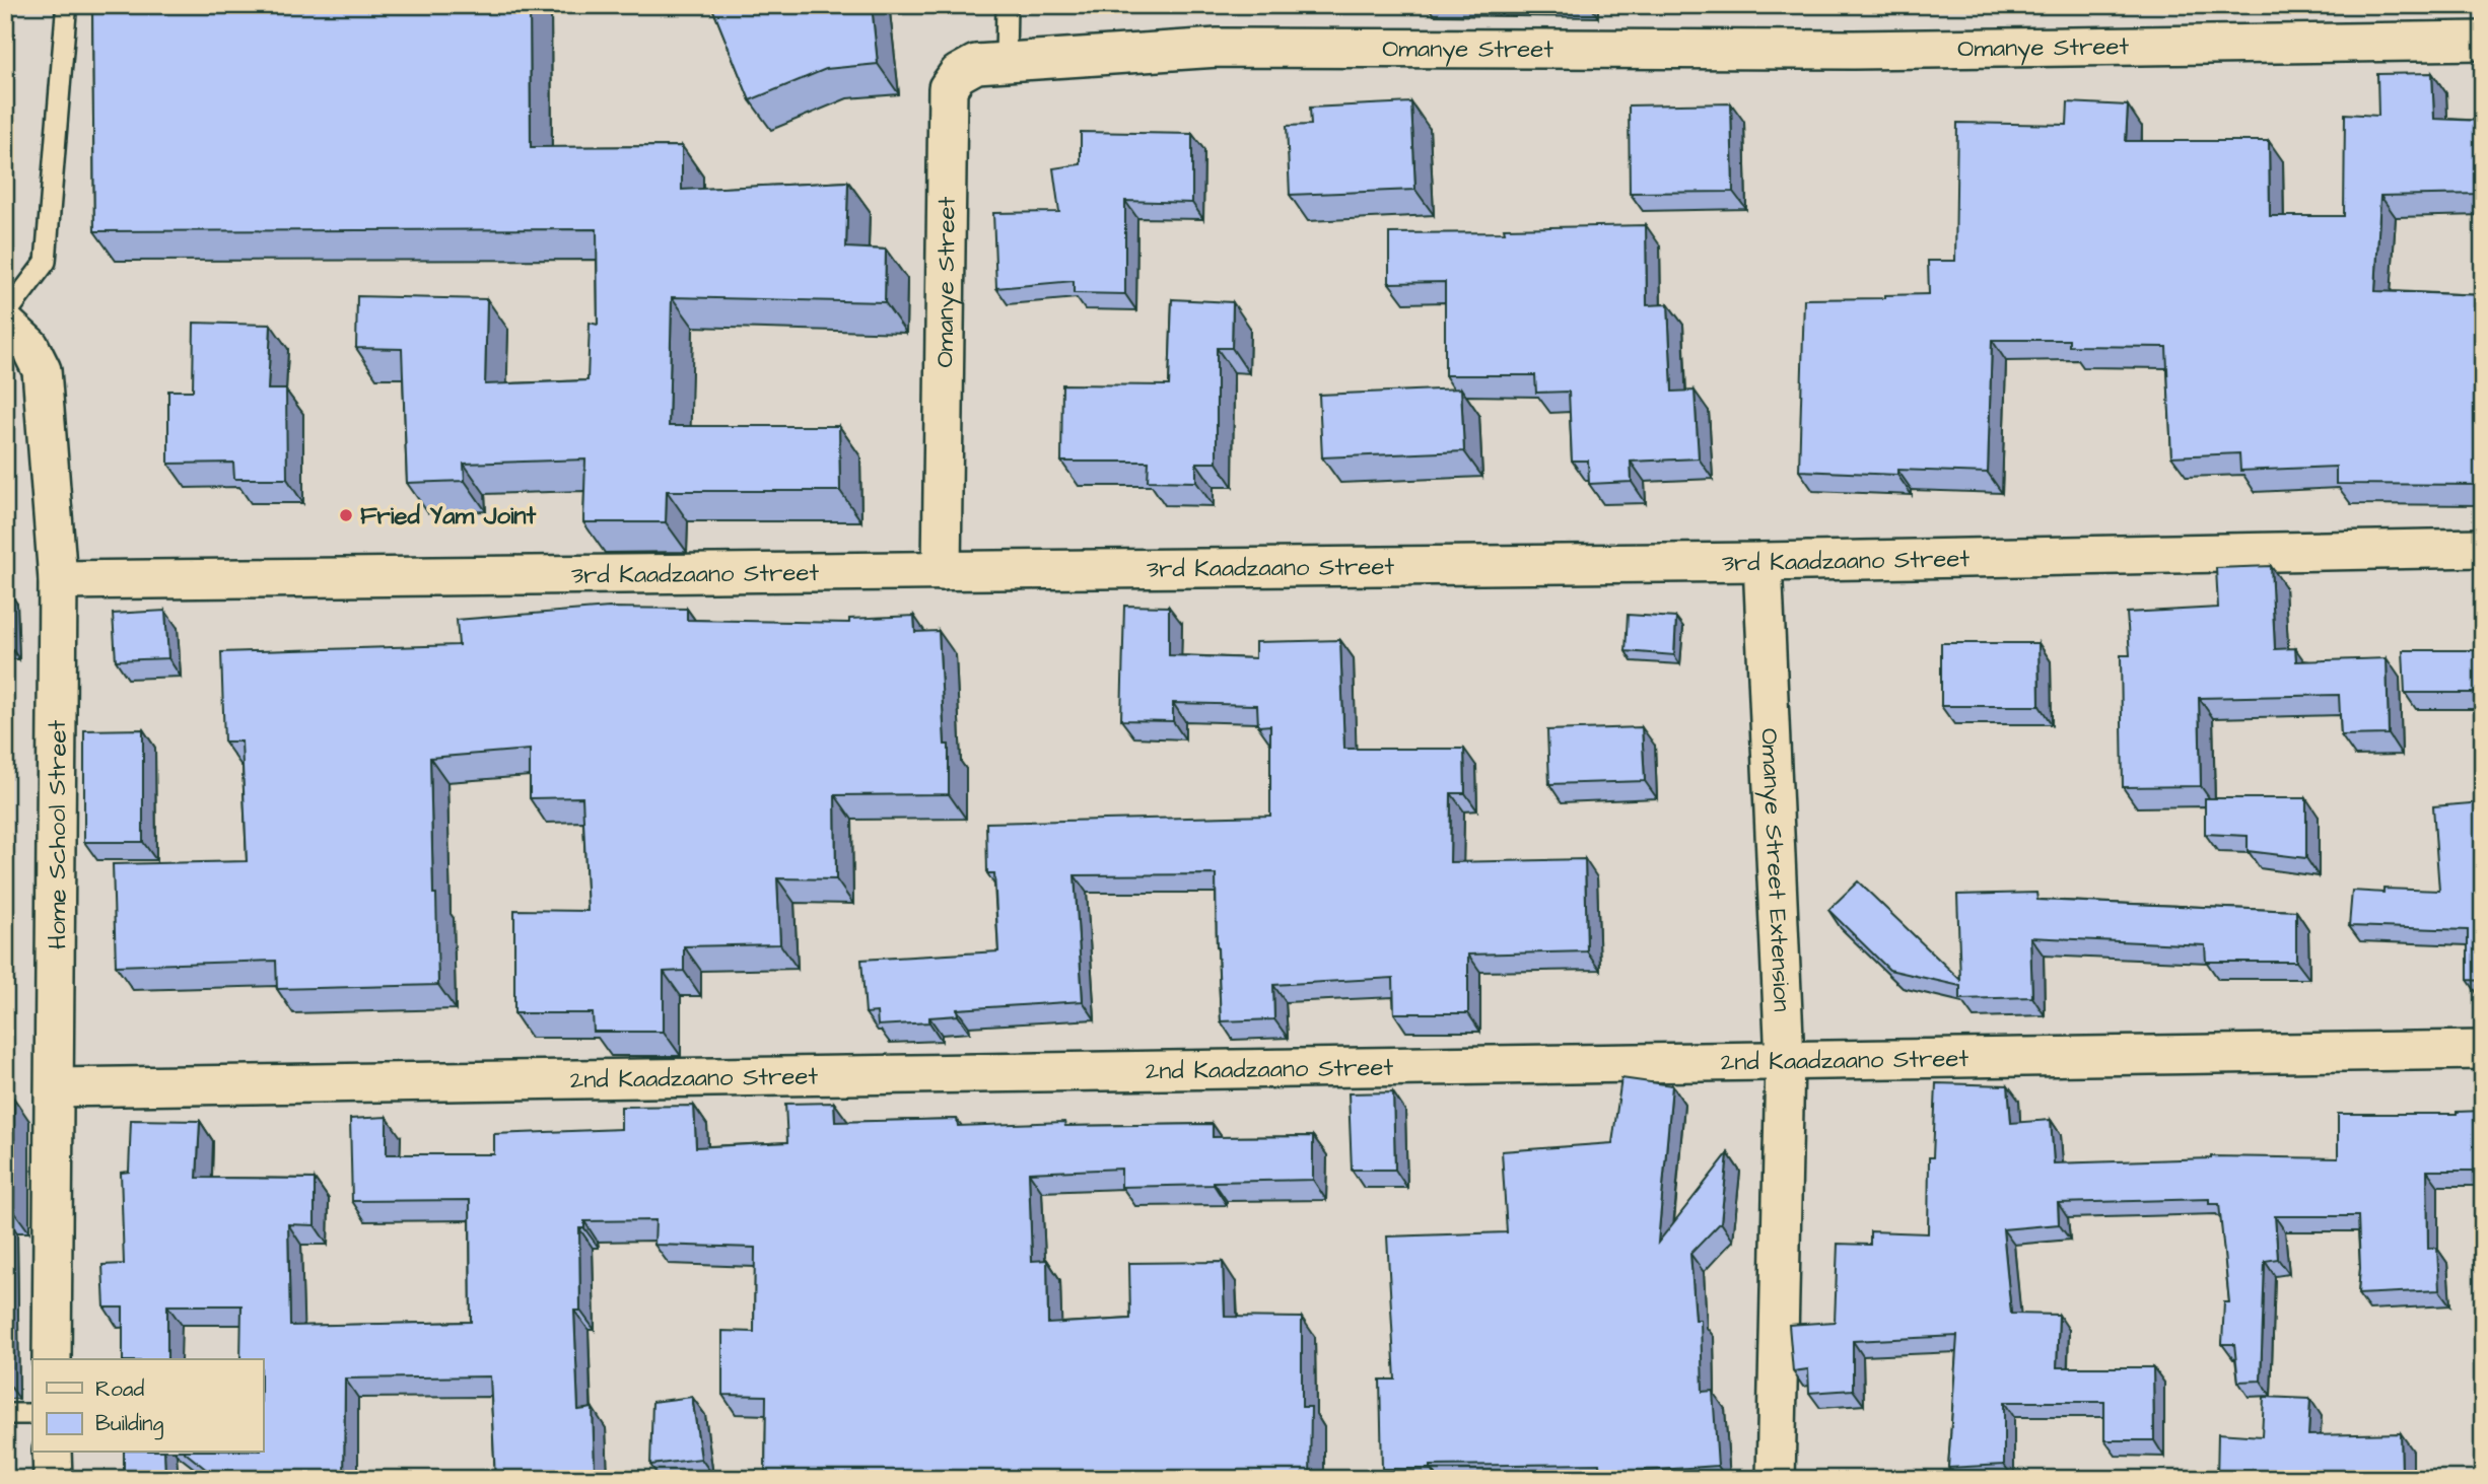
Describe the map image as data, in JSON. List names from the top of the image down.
{
  "streets": {
    "street": [
      "Omanye Street",
      "3rd Kaadzaano Street",
      "Home School Street",
      "Omanye Street Extension",
      "2nd Kaadzaano Street"
    ]
  },
  "crossings": [
    ["Omanye Street", "3rd Kaadzaano Street"],
    ["3rd Kaadzaano Street", "Home School Street"],
    ["3rd Kaadzaano Street", "Omanye Street Extension"],
    ["Home School Street", "2nd Kaadzaano Street"],
    ["Omanye Street Extension", "2nd Kaadzaano Street"]
  ],
  "places": ["Fried Yam Joint"],
  "legend": ["Road", "Building"]
}
